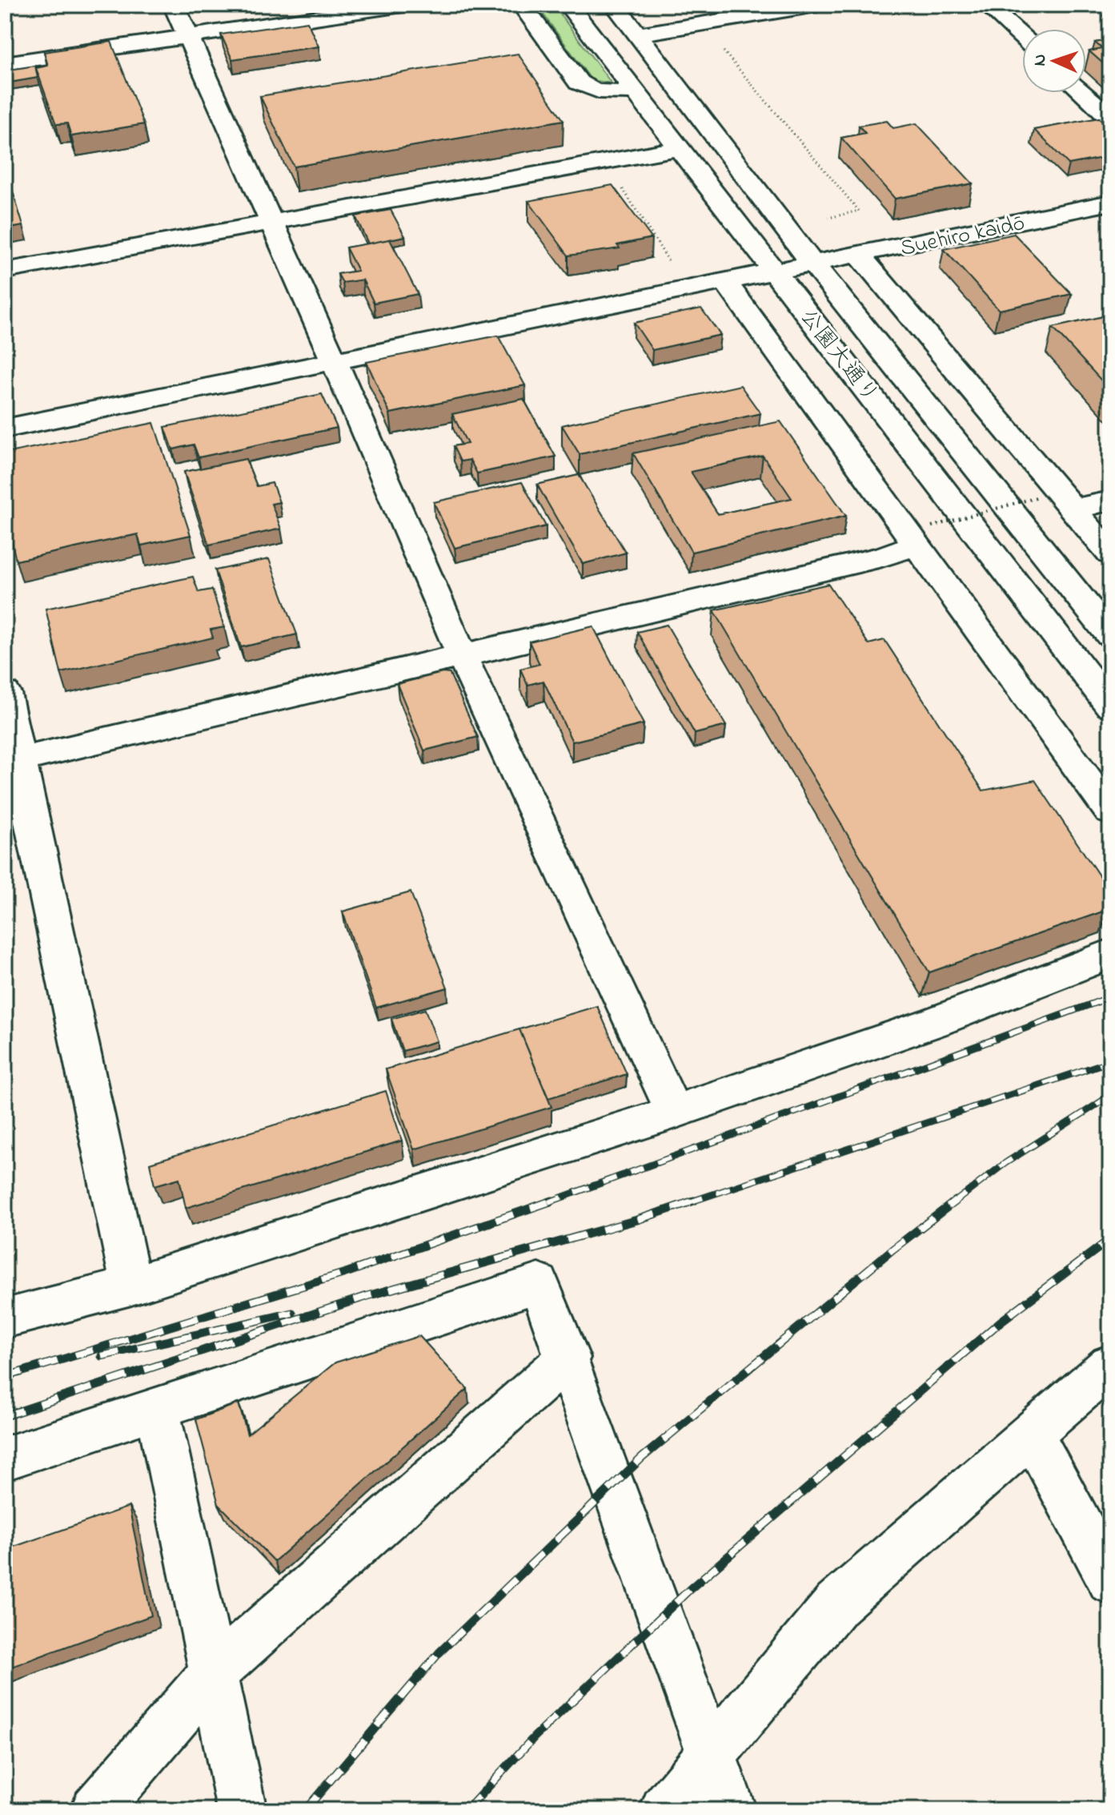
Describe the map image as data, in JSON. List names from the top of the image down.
{
  "streets": {
    "street": ["Suehiro kaidō", "公園大通り"]
  },
  "crossings": [
    ["Suehiro kaidō", "公園大通り"]
  ],
  "north": "left"
}
